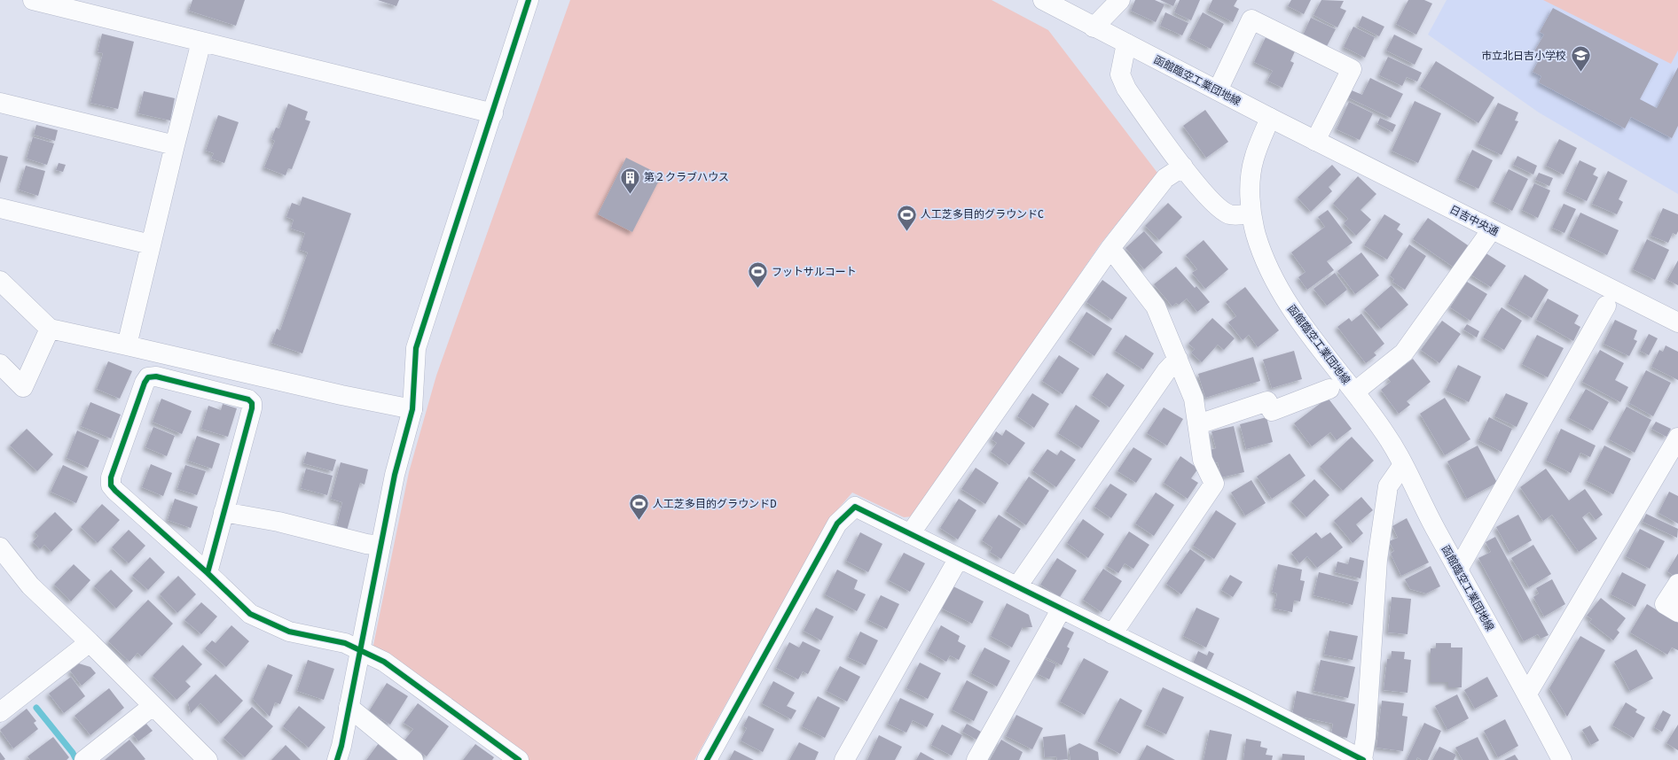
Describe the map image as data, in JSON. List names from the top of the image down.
{
  "streets": {
    "street": ["函館臨空工業団地線", "日吉中央通"]
  },
  "crossings": [
    ["函館臨空工業団地線", "日吉中央通"]
  ],
  "places": {
    "school or university": ["市立北日吉小学校"],
    "building": ["第２クラブハウス"],
    "sports": ["人工芝多目的グラウンドC", "フットサルコート", "人工芝多目的グラウンドD"]
  }
}
